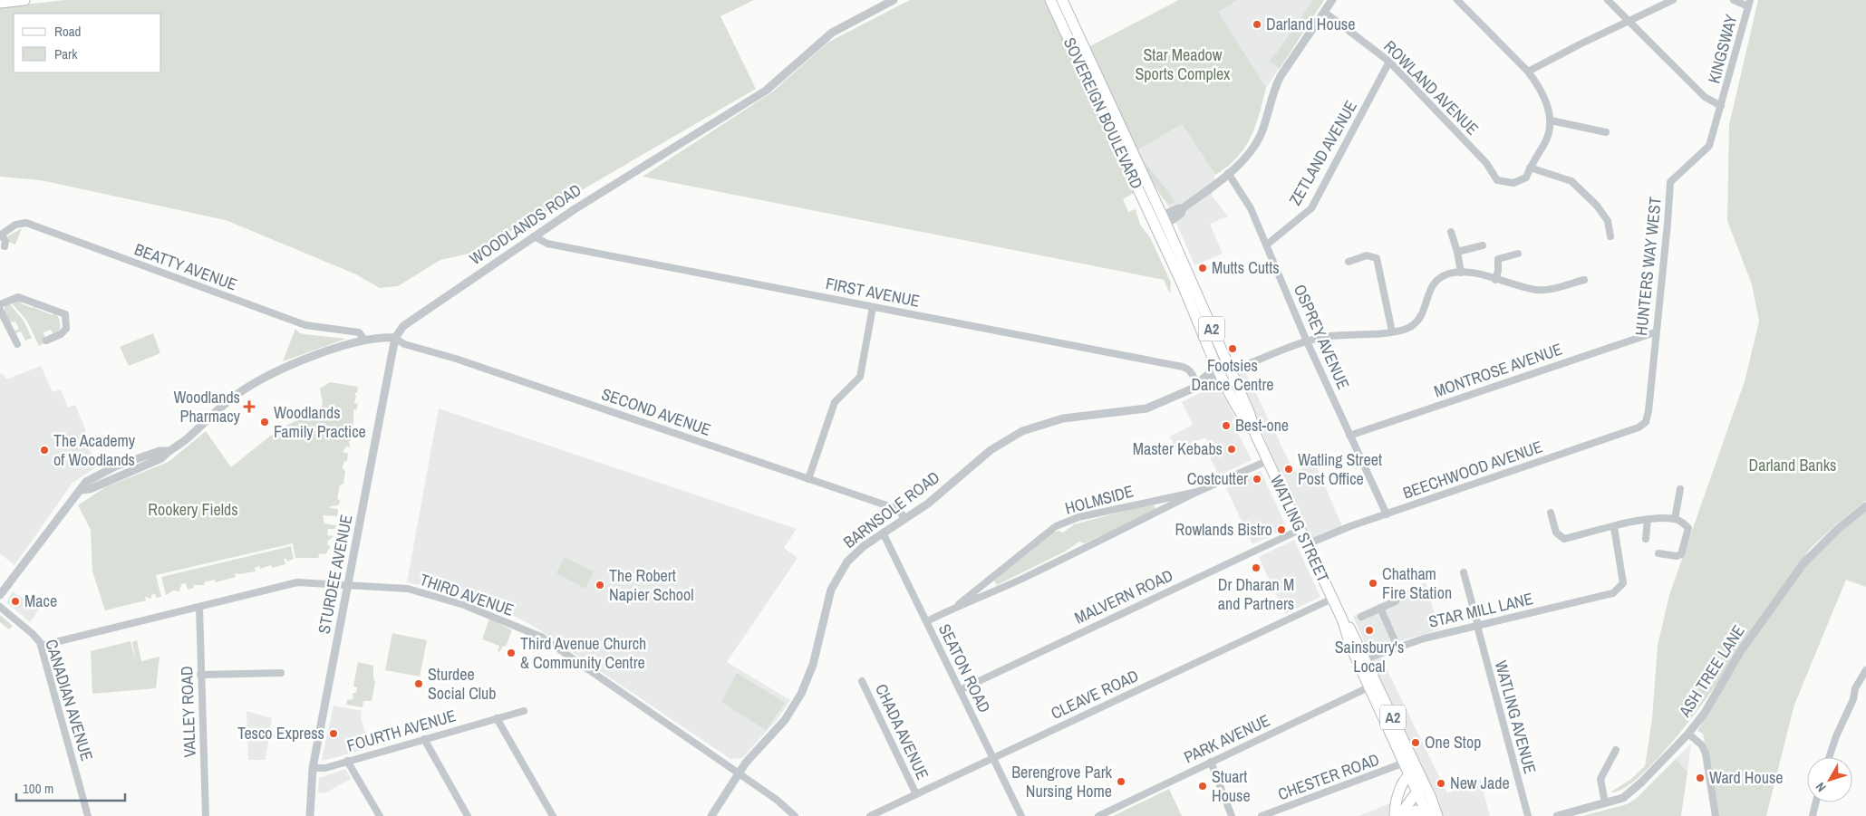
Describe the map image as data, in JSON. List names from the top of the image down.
{
  "streets": {
    "main road": ["SOVEREIGN BOULEVARD", "A2", "WATLING STREET"],
    "street": [
      "KINGSWAY",
      "ROWLAND AVENUE",
      "ZETLAND AVENUE",
      "WOODLANDS ROAD",
      "HUNTERS WAY WEST",
      "BEATTY AVENUE",
      "FIRST AVENUE",
      "OSPREY AVENUE",
      "MONTROSE AVENUE",
      "SECOND AVENUE",
      "BEECHWOOD AVENUE",
      "HOLMSIDE",
      "BARNSOLE ROAD",
      "STURDEE AVENUE",
      "THIRD AVENUE",
      "MALVERN ROAD",
      "STAR MILL LANE",
      "SEATON ROAD",
      "ASH TREE LANE",
      "CLEAVE ROAD",
      "CANADIAN AVENUE",
      "VALLEY ROAD",
      "WATLING AVENUE",
      "FOURTH AVENUE",
      "CHADA AVENUE",
      "PARK AVENUE",
      "CHESTER ROAD"
    ]
  },
  "crossings": [
    ["KINGSWAY", "HUNTERS WAY WEST"],
    ["ROWLAND AVENUE", "ZETLAND AVENUE"],
    ["SOVEREIGN BOULEVARD", "WATLING STREET"],
    ["ZETLAND AVENUE", "OSPREY AVENUE"],
    ["WOODLANDS ROAD", "FIRST AVENUE"],
    ["WOODLANDS ROAD", "SECOND AVENUE"],
    ["WOODLANDS ROAD", "STURDEE AVENUE"],
    ["HUNTERS WAY WEST", "MONTROSE AVENUE"],
    ["HUNTERS WAY WEST", "BEECHWOOD AVENUE"],
    ["FIRST AVENUE", "BARNSOLE ROAD"],
    ["A2", "WATLING STREET"],
    ["OSPREY AVENUE", "MONTROSE AVENUE"],
    ["OSPREY AVENUE", "BEECHWOOD AVENUE"],
    ["SECOND AVENUE", "BARNSOLE ROAD"],
    ["SECOND AVENUE", "STURDEE AVENUE"],
    ["BEECHWOOD AVENUE", "WATLING STREET"],
    ["HOLMSIDE", "WATLING STREET"],
    ["HOLMSIDE", "SEATON ROAD"],
    ["BARNSOLE ROAD", "WATLING STREET"],
    ["BARNSOLE ROAD", "THIRD AVENUE"],
    ["BARNSOLE ROAD", "SEATON ROAD"],
    ["WATLING STREET", "MALVERN ROAD"],
    ["WATLING STREET", "STAR MILL LANE"],
    ["WATLING STREET", "CLEAVE ROAD"],
    ["WATLING STREET", "PARK AVENUE"],
    ["WATLING STREET", "CHESTER ROAD"],
    ["STURDEE AVENUE", "THIRD AVENUE"],
    ["STURDEE AVENUE", "FOURTH AVENUE"],
    ["THIRD AVENUE", "CANADIAN AVENUE"],
    ["THIRD AVENUE", "VALLEY ROAD"],
    ["MALVERN ROAD", "SEATON ROAD"],
    ["STAR MILL LANE", "WATLING AVENUE"],
    ["SEATON ROAD", "CLEAVE ROAD"],
    ["CLEAVE ROAD", "CHADA AVENUE"]
  ],
  "parks": ["Star Meadow Sports Complex", "Darland Banks", "Rookery Fields"],
  "places": {
    "other": [
      "Darland House",
      "Mutts Cutts",
      "Footsies Dance Centre",
      "Woodlands Family Practice",
      "Best-one",
      "Master Kebabs",
      "The Academy of Woodlands",
      "Watling Street Post Office",
      "Costcutter",
      "Rowlands Bistro",
      "Dr Dharan M and Partners",
      "Chatham Fire Station",
      "The Robert Napier School",
      "Mace",
      "Sainsbury's Local",
      "Third Avenue Church & Community Centre",
      "Sturdee Social Club",
      "Tesco Express",
      "One Stop",
      "Ward House",
      "Berengrove Park Nursing Home",
      "New Jade",
      "Stuart House"
    ],
    "health": ["Woodlands Pharmacy"]
  },
  "legend": ["Road", "Park"],
  "scale_bar": "100 m",
  "north": "bottom left"
}
